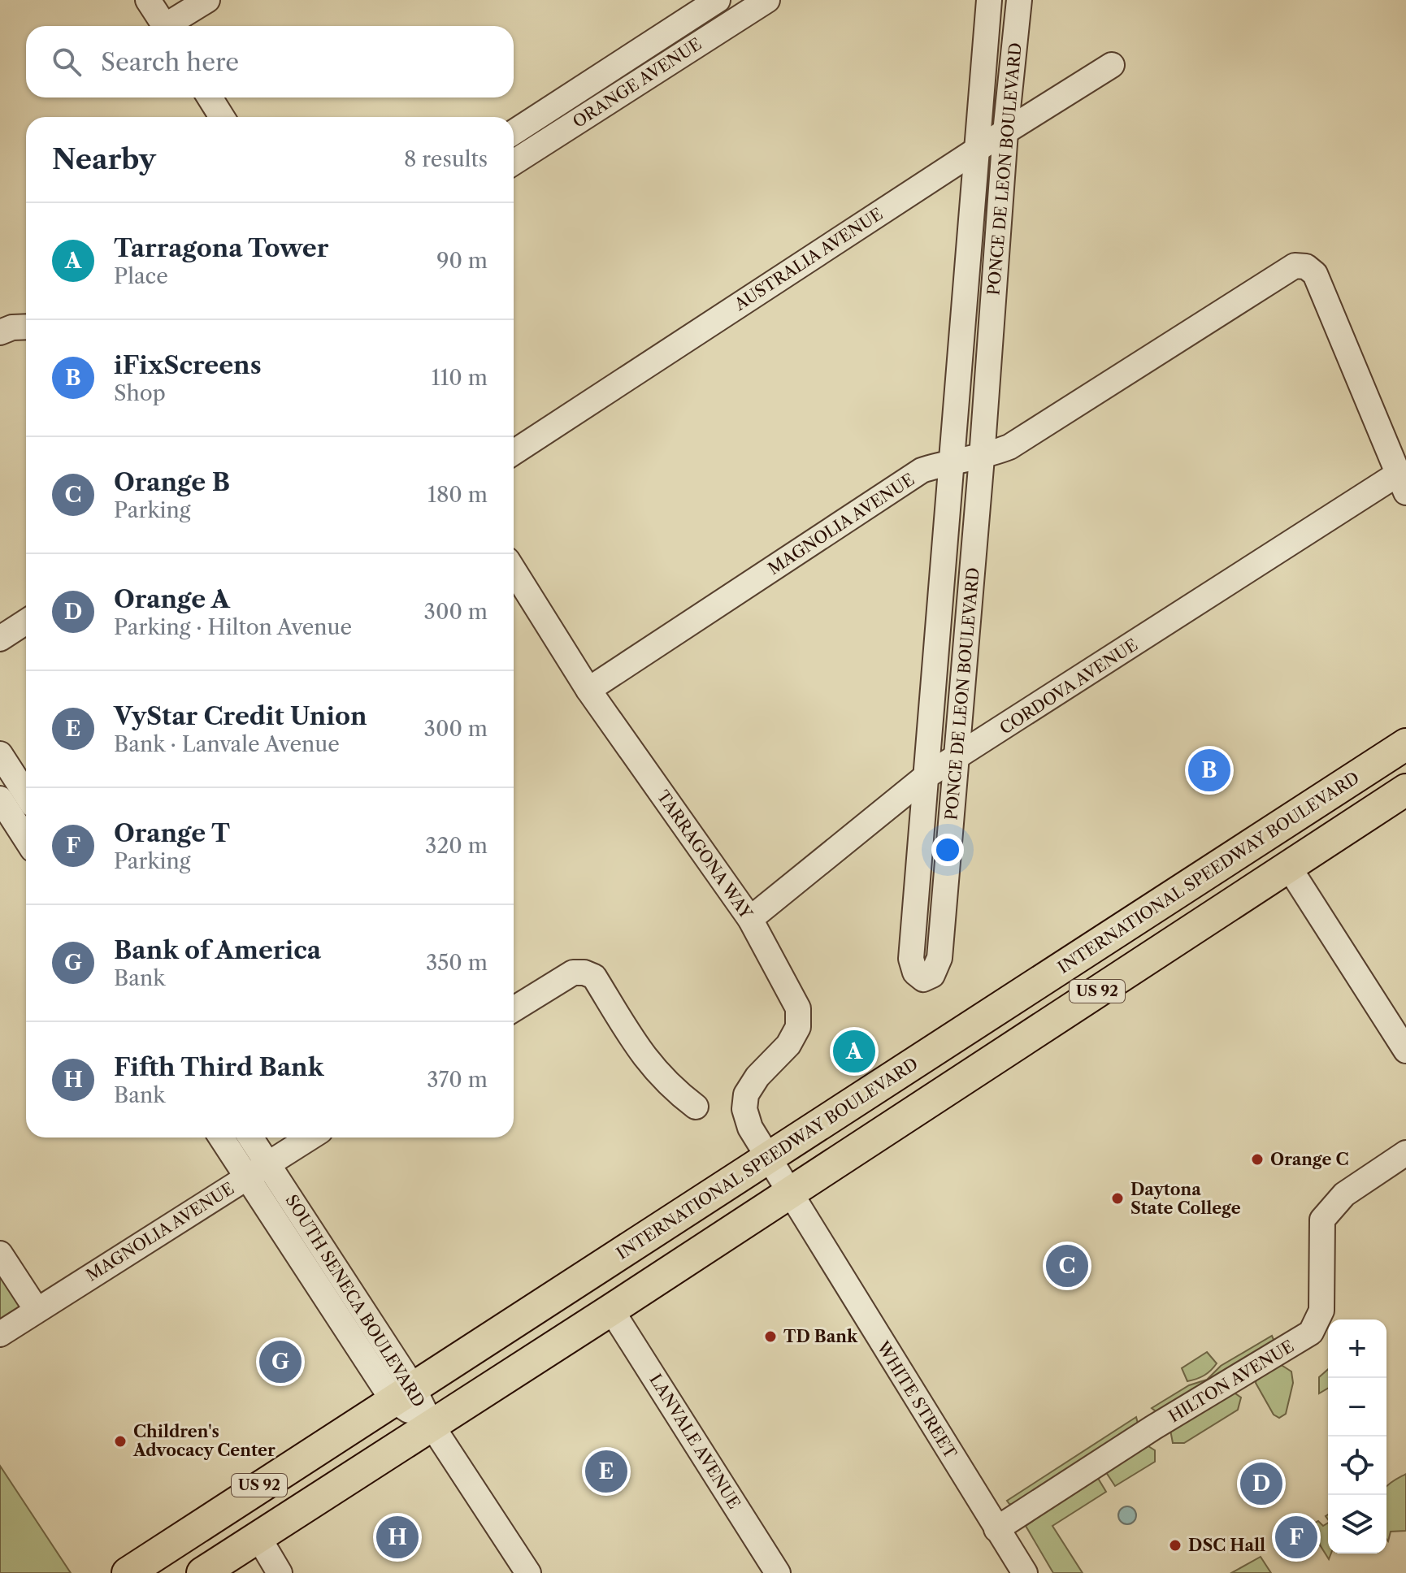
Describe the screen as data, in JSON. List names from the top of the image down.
{
  "streets": {
    "main road": ["INTERNATIONAL SPEEDWAY BOULEVARD", "US 92"],
    "street": [
      "ORANGE AVENUE",
      "PONCE DE LEON BOULEVARD",
      "AUSTRALIA AVENUE",
      "MAGNOLIA AVENUE",
      "CORDOVA AVENUE",
      "TARRAGONA WAY",
      "SOUTH SENECA BOULEVARD",
      "HILTON AVENUE",
      "WHITE STREET",
      "LANVALE AVENUE"
    ]
  },
  "crossings": [
    ["PONCE DE LEON BOULEVARD", "AUSTRALIA AVENUE"],
    ["PONCE DE LEON BOULEVARD", "MAGNOLIA AVENUE"],
    ["PONCE DE LEON BOULEVARD", "CORDOVA AVENUE"],
    ["MAGNOLIA AVENUE", "CORDOVA AVENUE"],
    ["MAGNOLIA AVENUE", "TARRAGONA WAY"],
    ["MAGNOLIA AVENUE", "SOUTH SENECA BOULEVARD"],
    ["CORDOVA AVENUE", "TARRAGONA WAY"],
    ["TARRAGONA WAY", "INTERNATIONAL SPEEDWAY BOULEVARD"],
    ["TARRAGONA WAY", "WHITE STREET"],
    ["INTERNATIONAL SPEEDWAY BOULEVARD", "SOUTH SENECA BOULEVARD"],
    ["INTERNATIONAL SPEEDWAY BOULEVARD", "WHITE STREET"],
    ["US 92", "SOUTH SENECA BOULEVARD"],
    ["US 92", "WHITE STREET"],
    ["US 92", "LANVALE AVENUE"],
    ["HILTON AVENUE", "WHITE STREET"]
  ],
  "places": [
    "Orange C",
    "Daytona State College",
    "TD Bank",
    "Children's Advocacy Center",
    "DSC Hall"
  ],
  "page": {
    "search": "Search here",
    "heading": ["Nearby", "8 results"],
    "list": [
      {
        "mark": "A",
        "name": "Tarragona Tower",
        "note": "Place",
        "value": "90 m"
      },
      {
        "mark": "B",
        "name": "iFixScreens",
        "note": "Shop",
        "value": "110 m"
      },
      {
        "mark": "C",
        "name": "Orange B",
        "note": "Parking",
        "value": "180 m"
      },
      {
        "mark": "D",
        "name": "Orange A",
        "note": "Parking · Hilton Avenue",
        "value": "300 m"
      },
      {
        "mark": "E",
        "name": "VyStar Credit Union",
        "note": "Bank · Lanvale Avenue",
        "value": "300 m"
      },
      {
        "mark": "F",
        "name": "Orange T",
        "note": "Parking",
        "value": "320 m"
      },
      {
        "mark": "G",
        "name": "Bank of America",
        "note": "Bank",
        "value": "350 m"
      },
      {
        "mark": "H",
        "name": "Fifth Third Bank",
        "note": "Bank",
        "value": "370 m"
      }
    ],
    "pins": [
      "B",
      "A",
      "C",
      "G",
      "E",
      "D",
      "F",
      "H"
    ],
    "map_buttons": ["+", "−"]
  }
}
